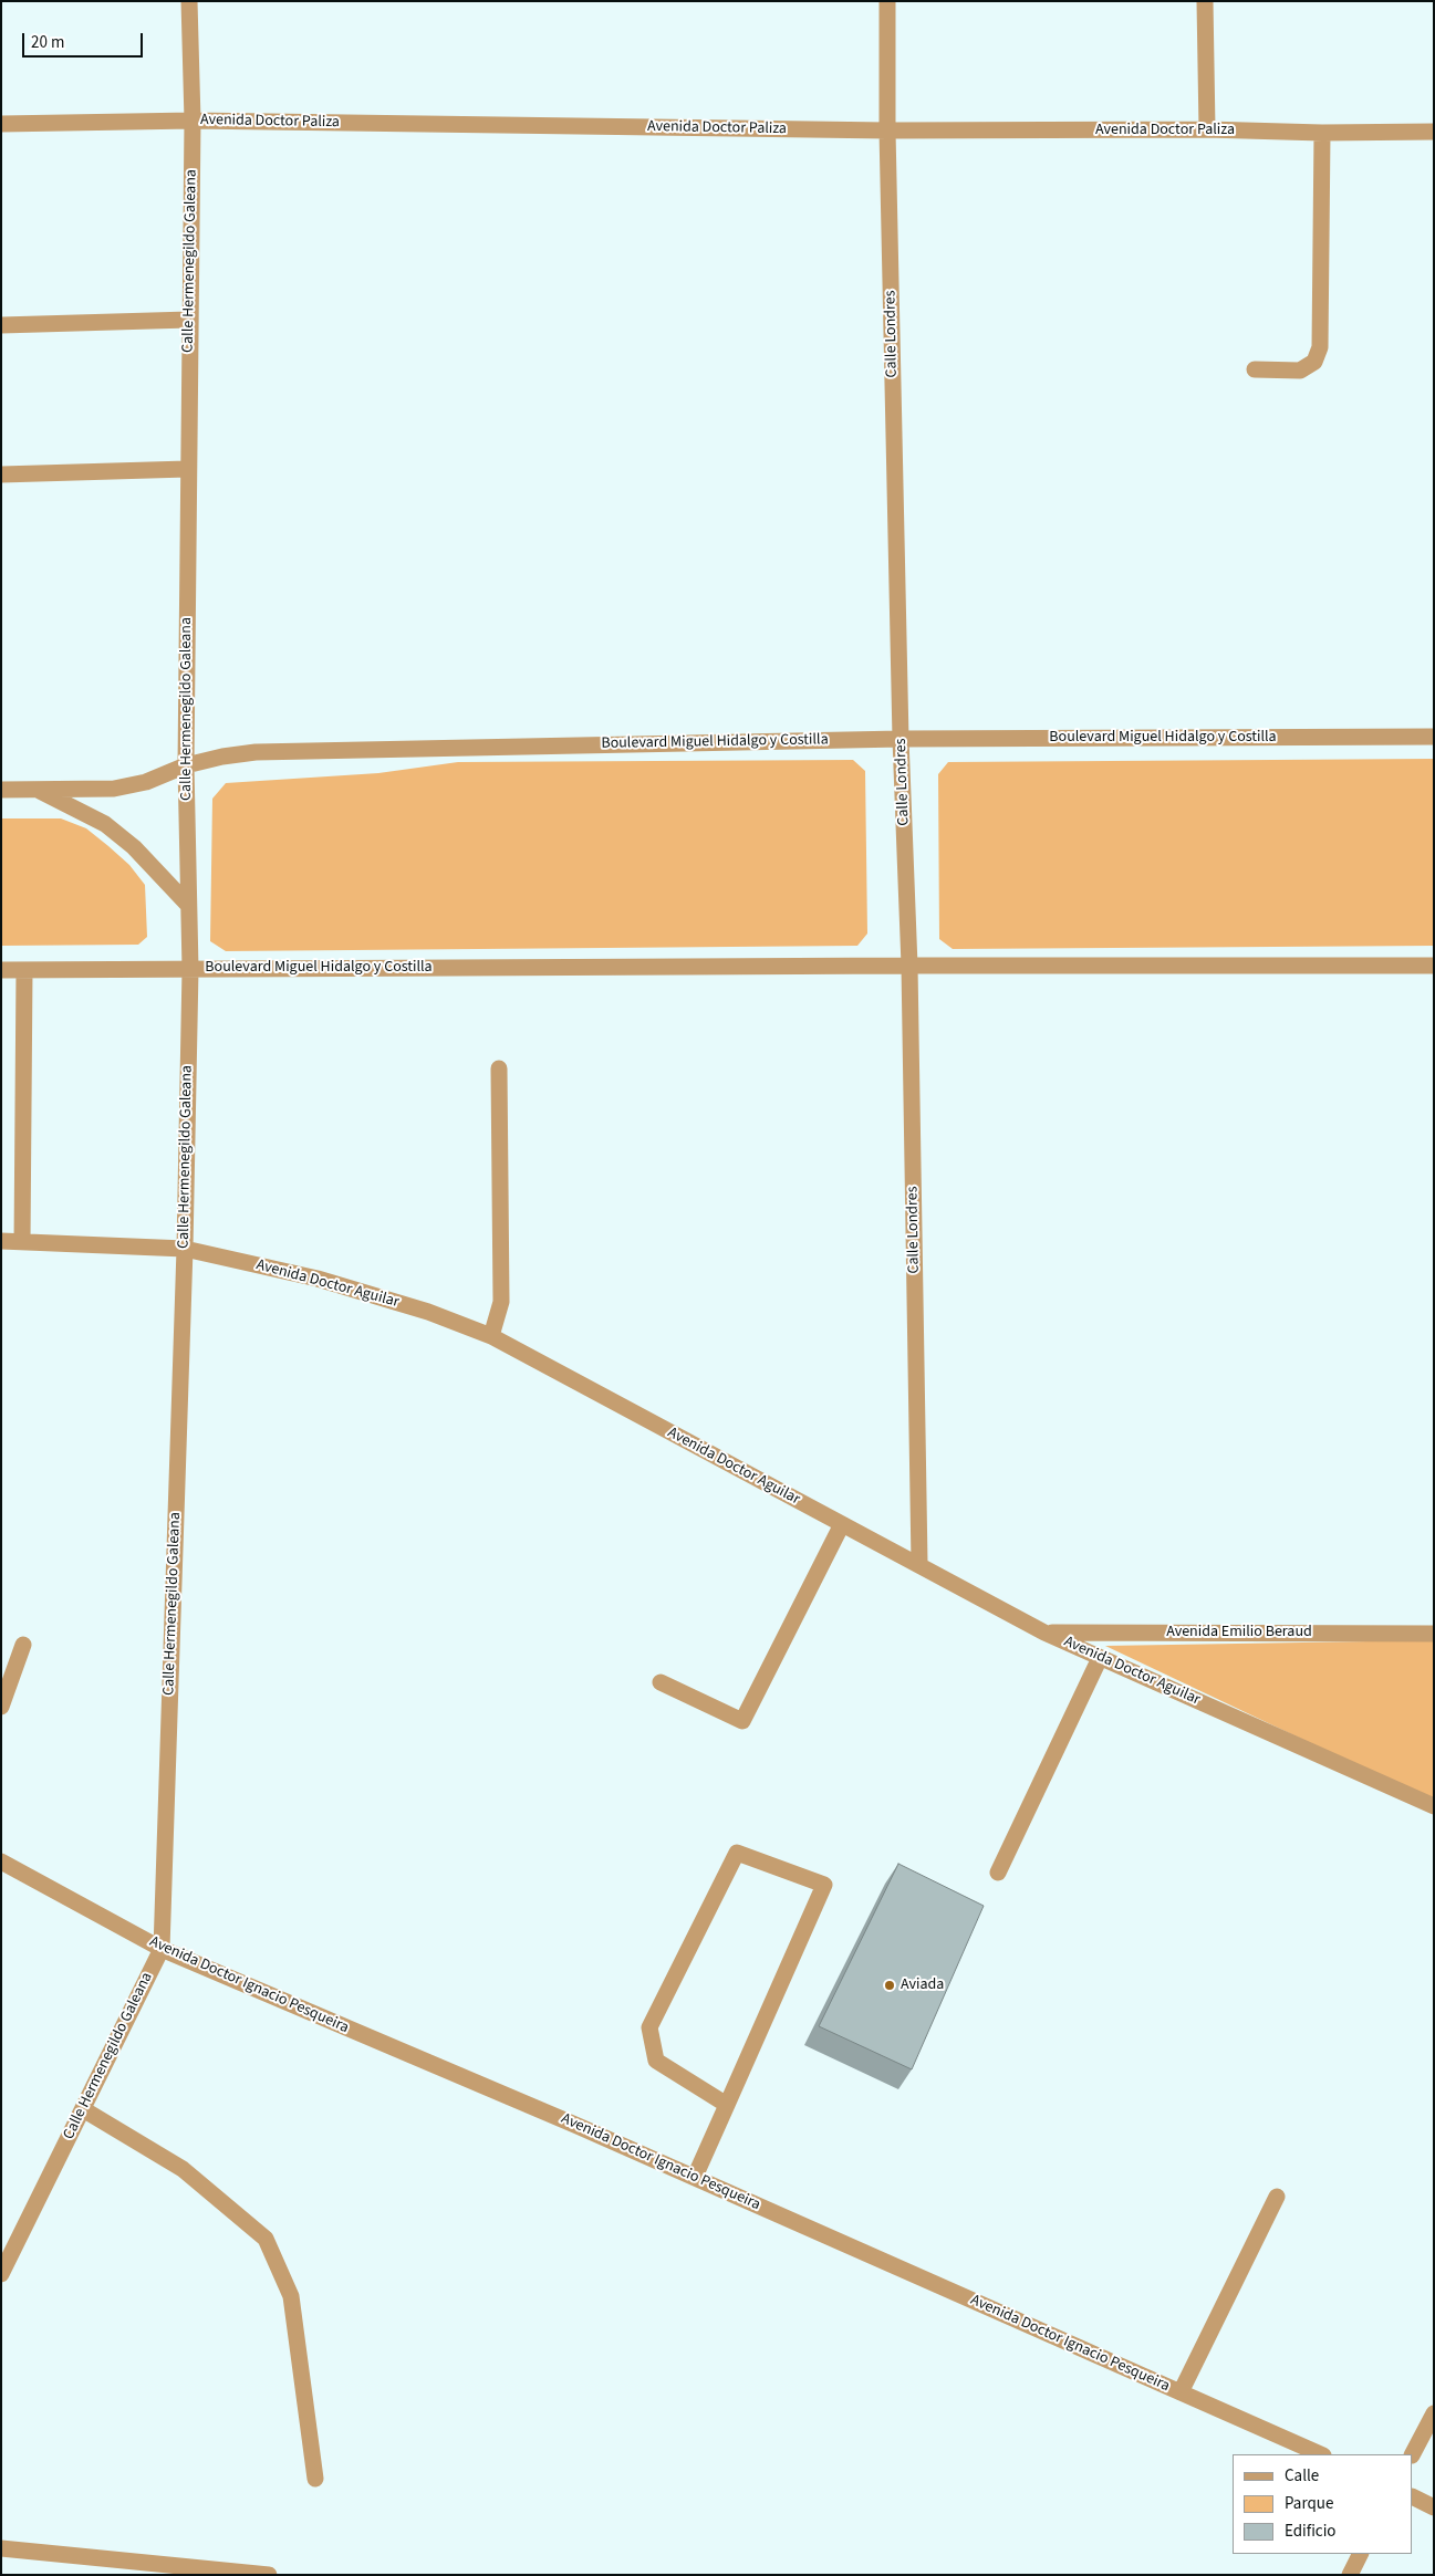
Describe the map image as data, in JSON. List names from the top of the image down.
{
  "streets": {
    "street": [
      "Avenida Doctor Paliza",
      "Calle Hermenegildo Galeana",
      "Calle Londres",
      "Boulevard Miguel Hidalgo y Costilla",
      "Avenida Doctor Aguilar",
      "Avenida Emilio Beraud",
      "Avenida Doctor Ignacio Pesqueira"
    ]
  },
  "crossings": [
    ["Avenida Doctor Paliza", "Calle Hermenegildo Galeana"],
    ["Avenida Doctor Paliza", "Calle Londres"],
    ["Calle Hermenegildo Galeana", "Boulevard Miguel Hidalgo y Costilla"],
    ["Calle Hermenegildo Galeana", "Avenida Doctor Aguilar"],
    ["Calle Hermenegildo Galeana", "Avenida Doctor Ignacio Pesqueira"],
    ["Calle Londres", "Boulevard Miguel Hidalgo y Costilla"],
    ["Calle Londres", "Avenida Doctor Aguilar"],
    ["Avenida Doctor Aguilar", "Avenida Emilio Beraud"]
  ],
  "places": ["Aviada"],
  "legend": ["Calle", "Parque", "Edificio"],
  "scale_bar": "20 m"
}
